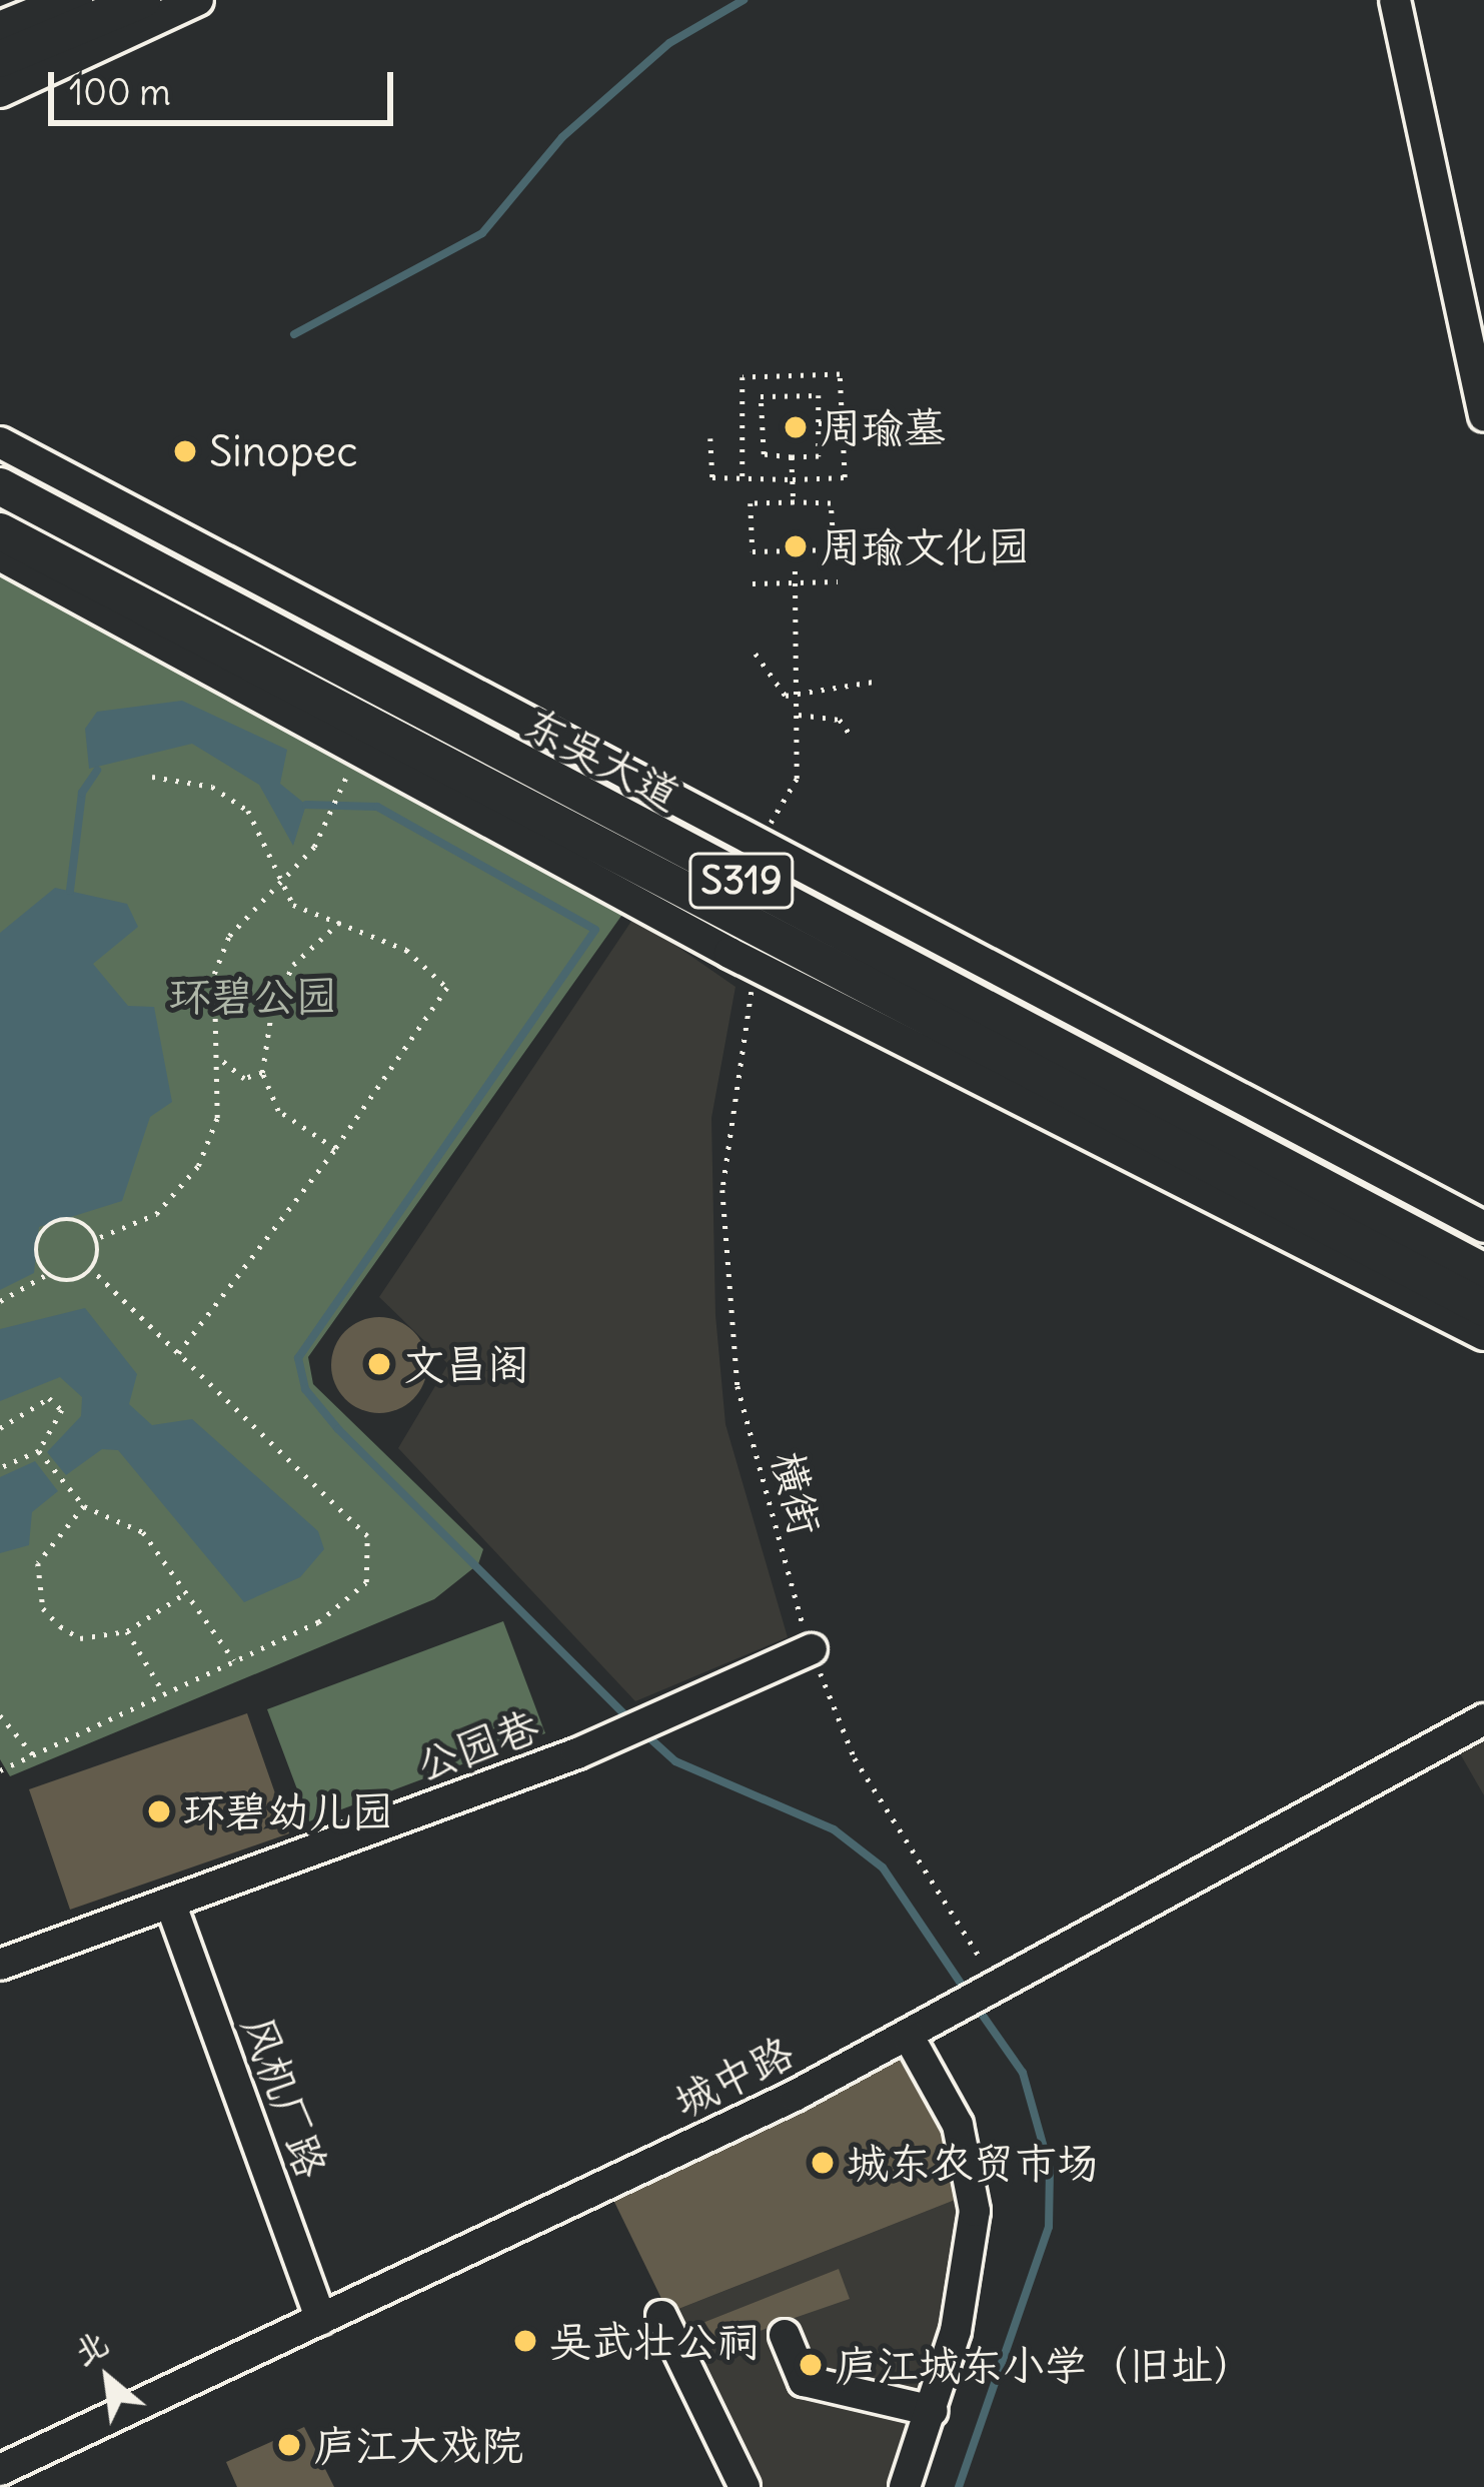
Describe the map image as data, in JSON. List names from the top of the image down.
{
  "streets": {
    "main road": ["东吴大道", "S319"],
    "street": ["公园巷", "城中路", "风机厂路"],
    "path": ["横街"]
  },
  "crossings": [
    ["横街", "公园巷"],
    ["横街", "城中路"],
    ["公园巷", "风机厂路"],
    ["城中路", "风机厂路"]
  ],
  "parks": ["环碧公园"],
  "places": [
    "周瑜墓",
    "Sinopec",
    "周瑜文化园",
    "文昌阁",
    "环碧幼儿园",
    "城东农贸市场",
    "吴武壮公祠",
    "庐江城东小学（旧址）",
    "庐江大戏院"
  ],
  "scale_bar": "100 m",
  "north": "top left"
}
